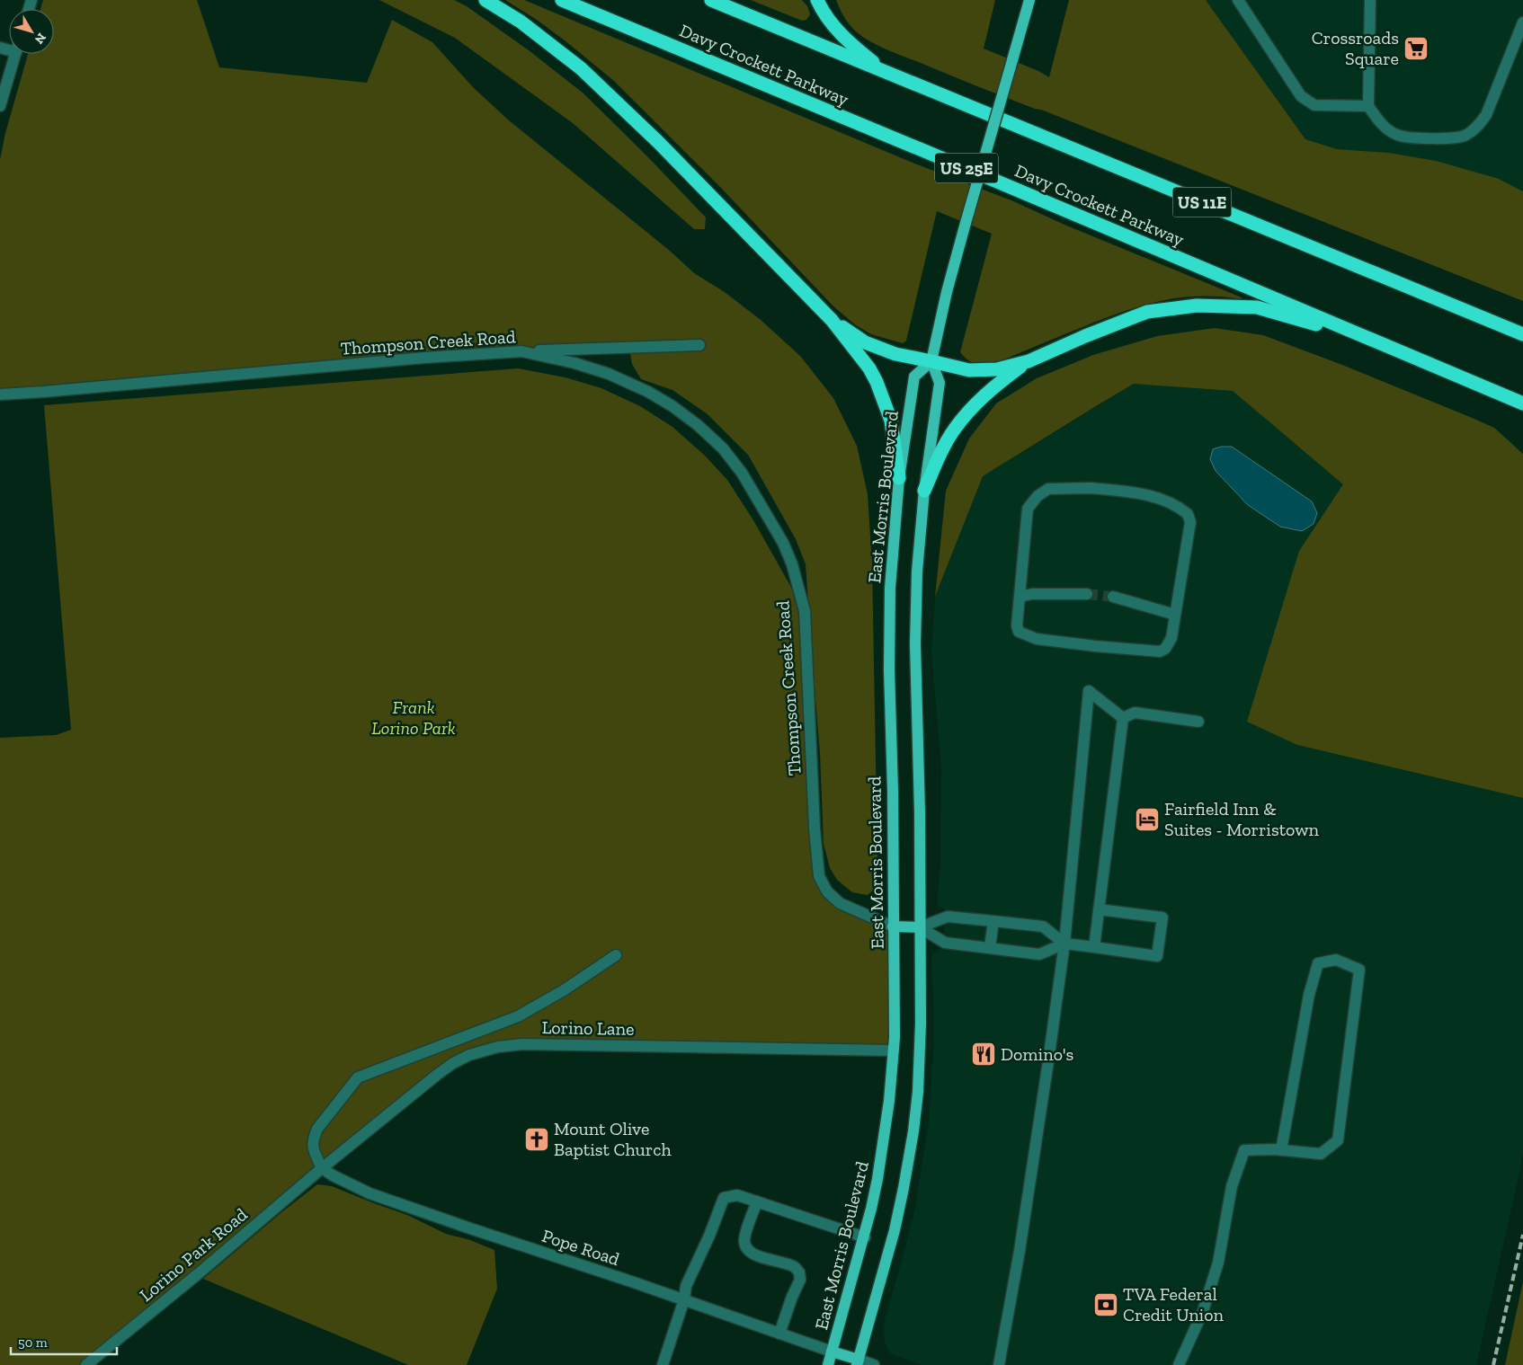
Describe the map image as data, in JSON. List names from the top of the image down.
{
  "streets": {
    "highway": ["Davy Crockett Parkway", "US 25E", "US 11E"],
    "main road": ["East Morris Boulevard"],
    "street": [
      "Thompson Creek Road",
      "Lorino Lane",
      "Pope Road",
      "Lorino Park Road"
    ]
  },
  "crossings": [
    ["Thompson Creek Road", "East Morris Boulevard"],
    ["East Morris Boulevard", "Lorino Lane"],
    ["East Morris Boulevard", "Pope Road"],
    ["Lorino Lane", "Pope Road"],
    ["Lorino Lane", "Lorino Park Road"],
    ["Pope Road", "Lorino Park Road"]
  ],
  "parks": ["Frank Lorino Park"],
  "places": {
    "supermarket": ["Crossroads Square"],
    "hotel": ["Fairfield Inn & Suites - Morristown"],
    "restaurant": ["Domino's"],
    "church": ["Mount Olive Baptist Church"],
    "bank": ["TVA Federal Credit Union"]
  },
  "scale_bar": "50 m",
  "north": "bottom right"
}
